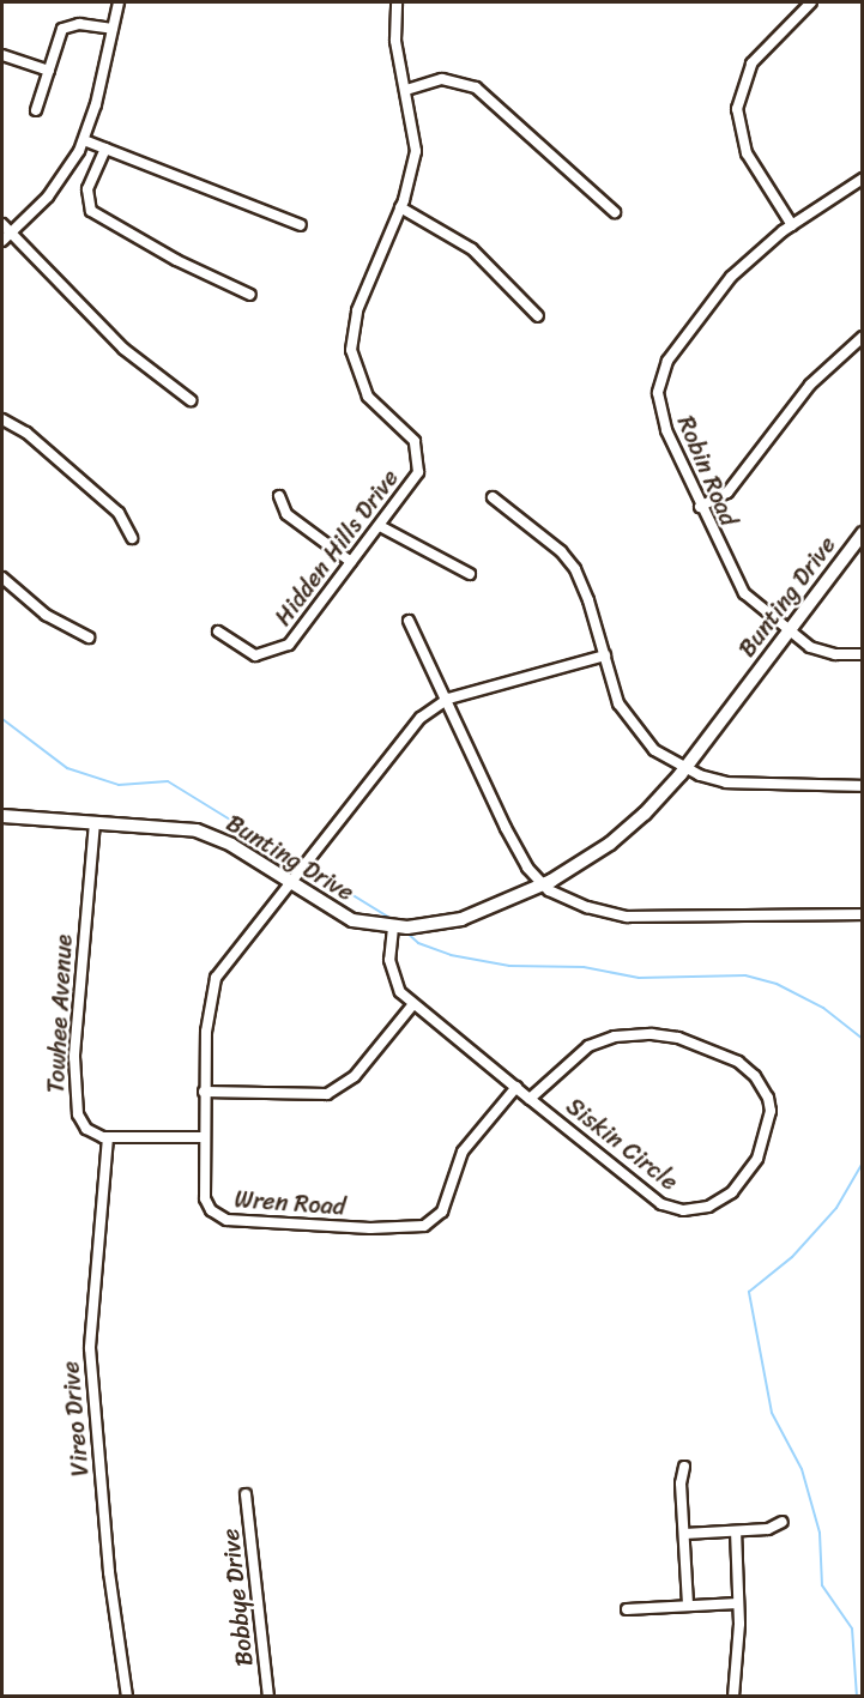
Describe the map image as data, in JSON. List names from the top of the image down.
{
  "streets": {
    "street": [
      "Robin Road",
      "Hidden Hills Drive",
      "Bunting Drive",
      "Towhee Avenue",
      "Siskin Circle",
      "Wren Road",
      "Vireo Drive",
      "Bobbye Drive"
    ]
  },
  "crossings": [
    ["Robin Road", "Bunting Drive"],
    ["Bunting Drive", "Towhee Avenue"],
    ["Bunting Drive", "Siskin Circle"],
    ["Bunting Drive", "Wren Road"],
    ["Towhee Avenue", "Vireo Drive"],
    ["Siskin Circle", "Wren Road"]
  ]
}
